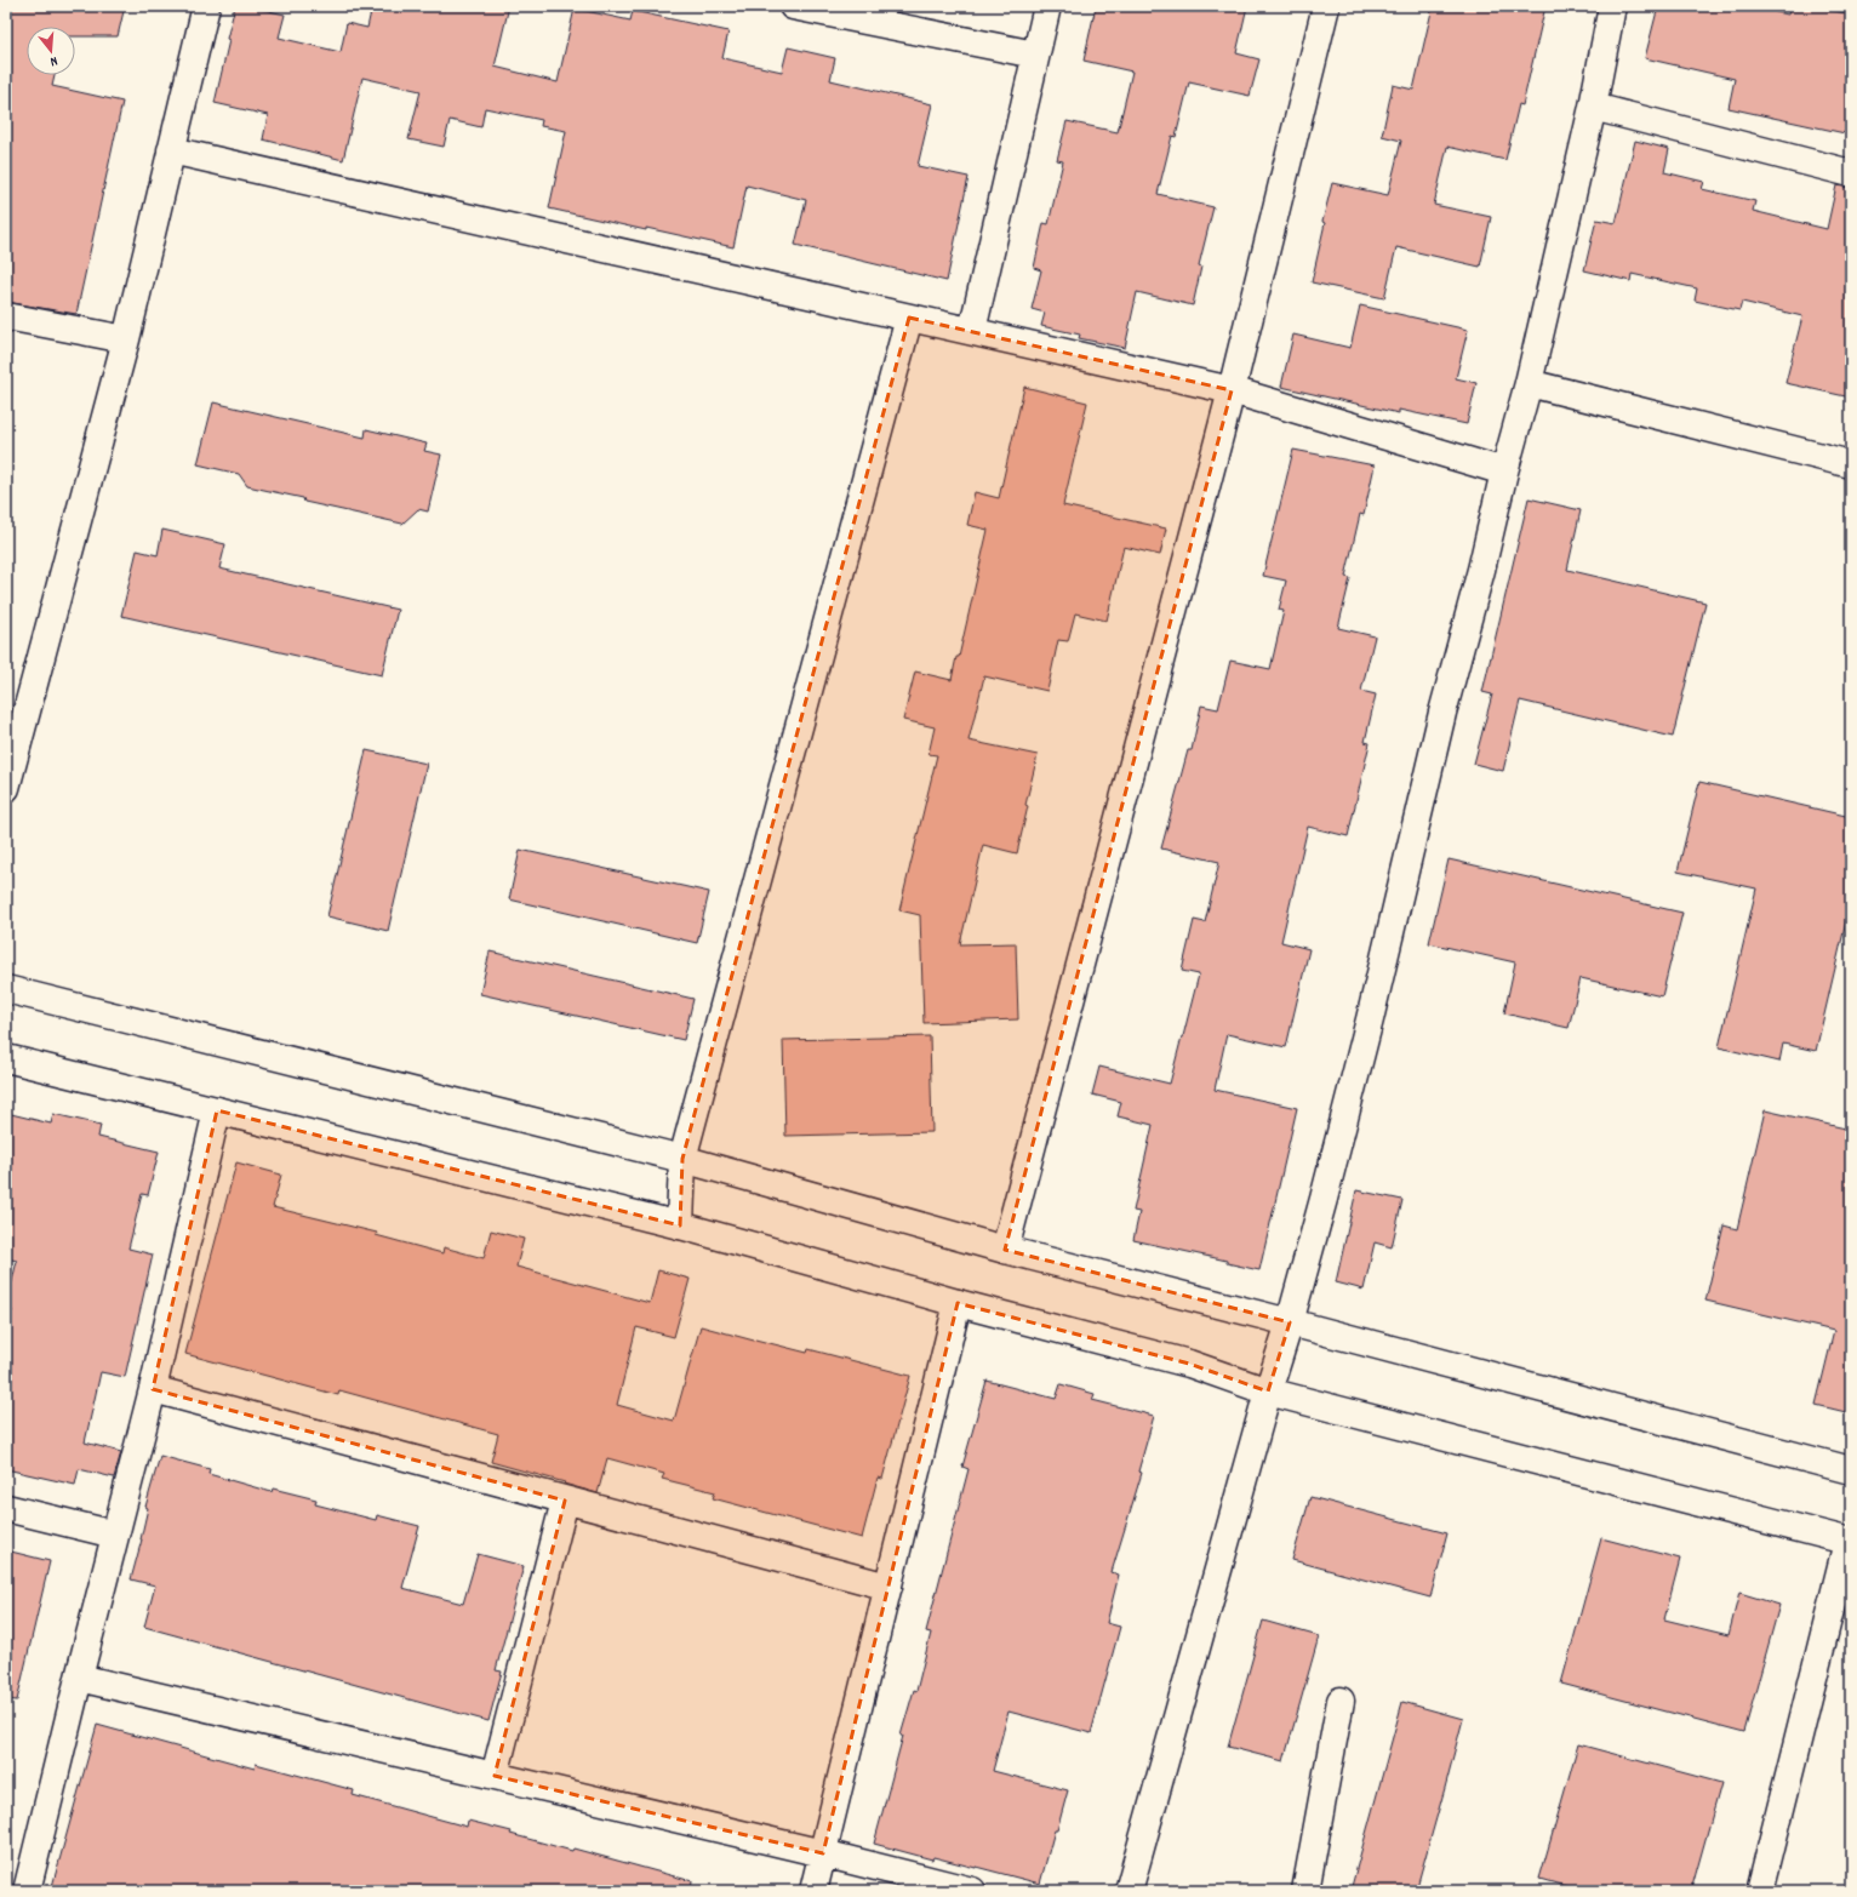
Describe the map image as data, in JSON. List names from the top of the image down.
{
  "north": "bottom"
}
